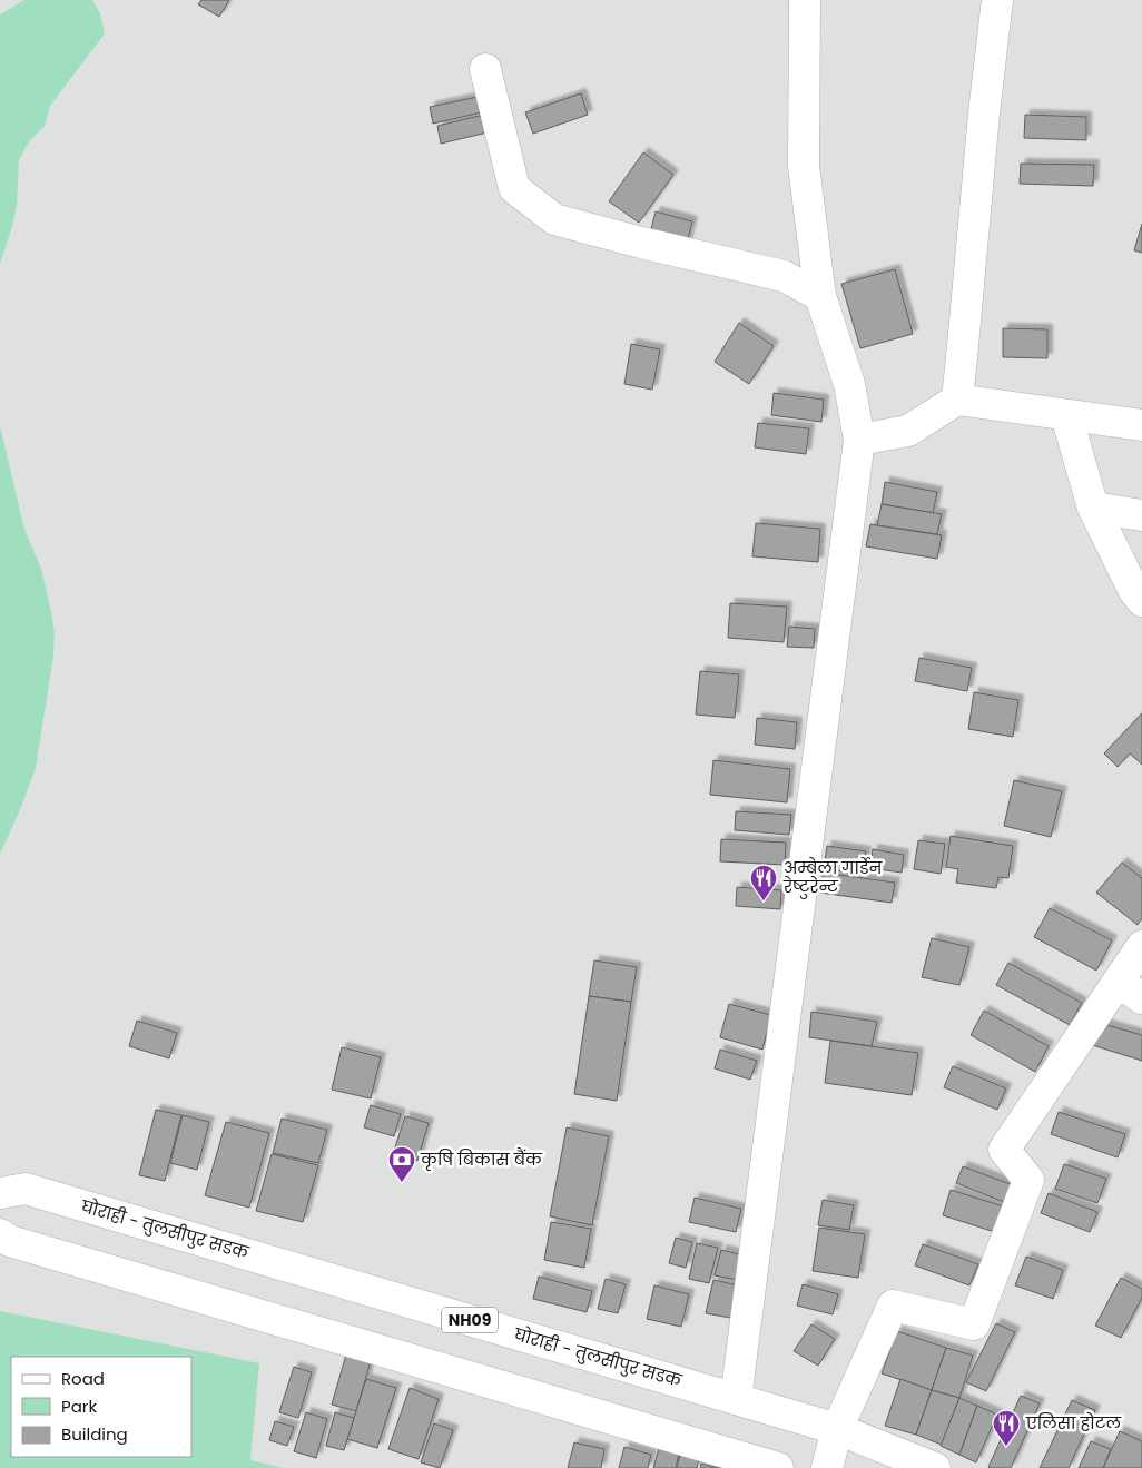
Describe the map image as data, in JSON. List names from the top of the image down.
{
  "streets": {
    "street": ["घोराही - तुलसीपुर सडक", "NH09"]
  },
  "places": {
    "restaurant": ["अम्ब्रेला गार्डेन रेष्टुरेन्ट", "एलिसा होटल"],
    "bank": ["कृषि बिकास बैंक"]
  },
  "legend": ["Road", "Park", "Building"]
}
